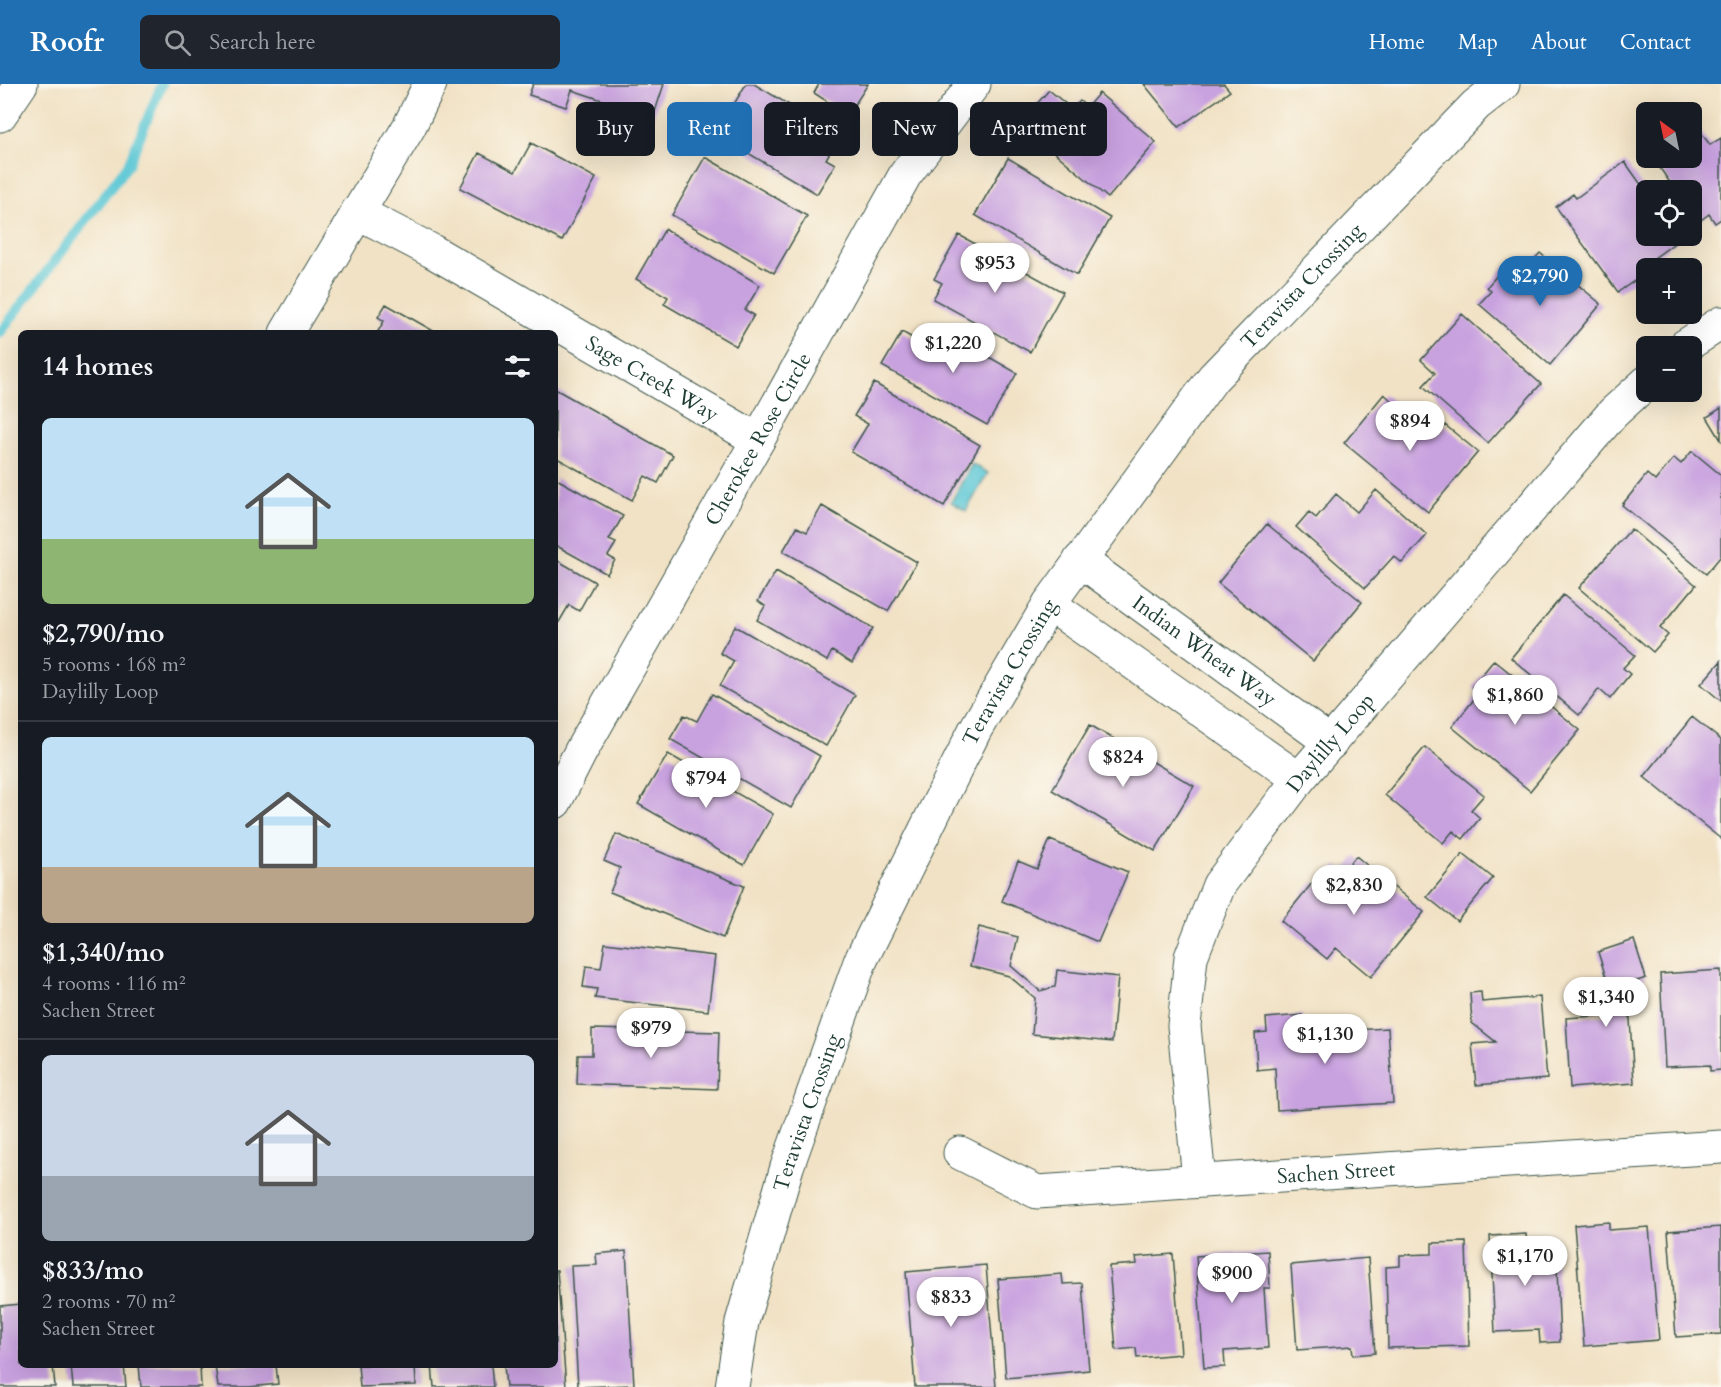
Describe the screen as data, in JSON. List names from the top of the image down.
{
  "streets": {
    "street": [
      "Teravista Crossing",
      "Sage Creek Way",
      "Cherokee Rose Circle",
      "Indian Wheat Way",
      "Daylilly Loop",
      "Sachen Street"
    ]
  },
  "crossings": [
    ["Teravista Crossing", "Indian Wheat Way"],
    ["Sage Creek Way", "Cherokee Rose Circle"],
    ["Indian Wheat Way", "Daylilly Loop"],
    ["Daylilly Loop", "Sachen Street"]
  ],
  "north": "top left",
  "page": {
    "header": "Roofr",
    "search": "Search here",
    "nav": [
      "Home",
      "Map",
      "About",
      "Contact"
    ],
    "map_buttons": ["+", "−"],
    "chip": [
      "Buy",
      "Rent",
      "Filters",
      "New",
      "Apartment"
    ],
    "price": [
      "$953",
      "$2,790",
      "$1,220",
      "$894",
      "$1,860",
      "$824",
      "$794",
      "$2,830",
      "$1,340",
      "$979",
      "$1,130",
      "$1,170",
      "$900",
      "$833"
    ],
    "heading": "14 homes",
    "list": [
      {
        "name": "$2,790/mo",
        "note": "5 rooms · 168 m² · Daylilly Loop"
      },
      {
        "name": "$1,340/mo",
        "note": "4 rooms · 116 m² · Sachen Street"
      },
      {
        "name": "$833/mo",
        "note": "2 rooms · 70 m² · Sachen Street"
      }
    ]
  }
}
